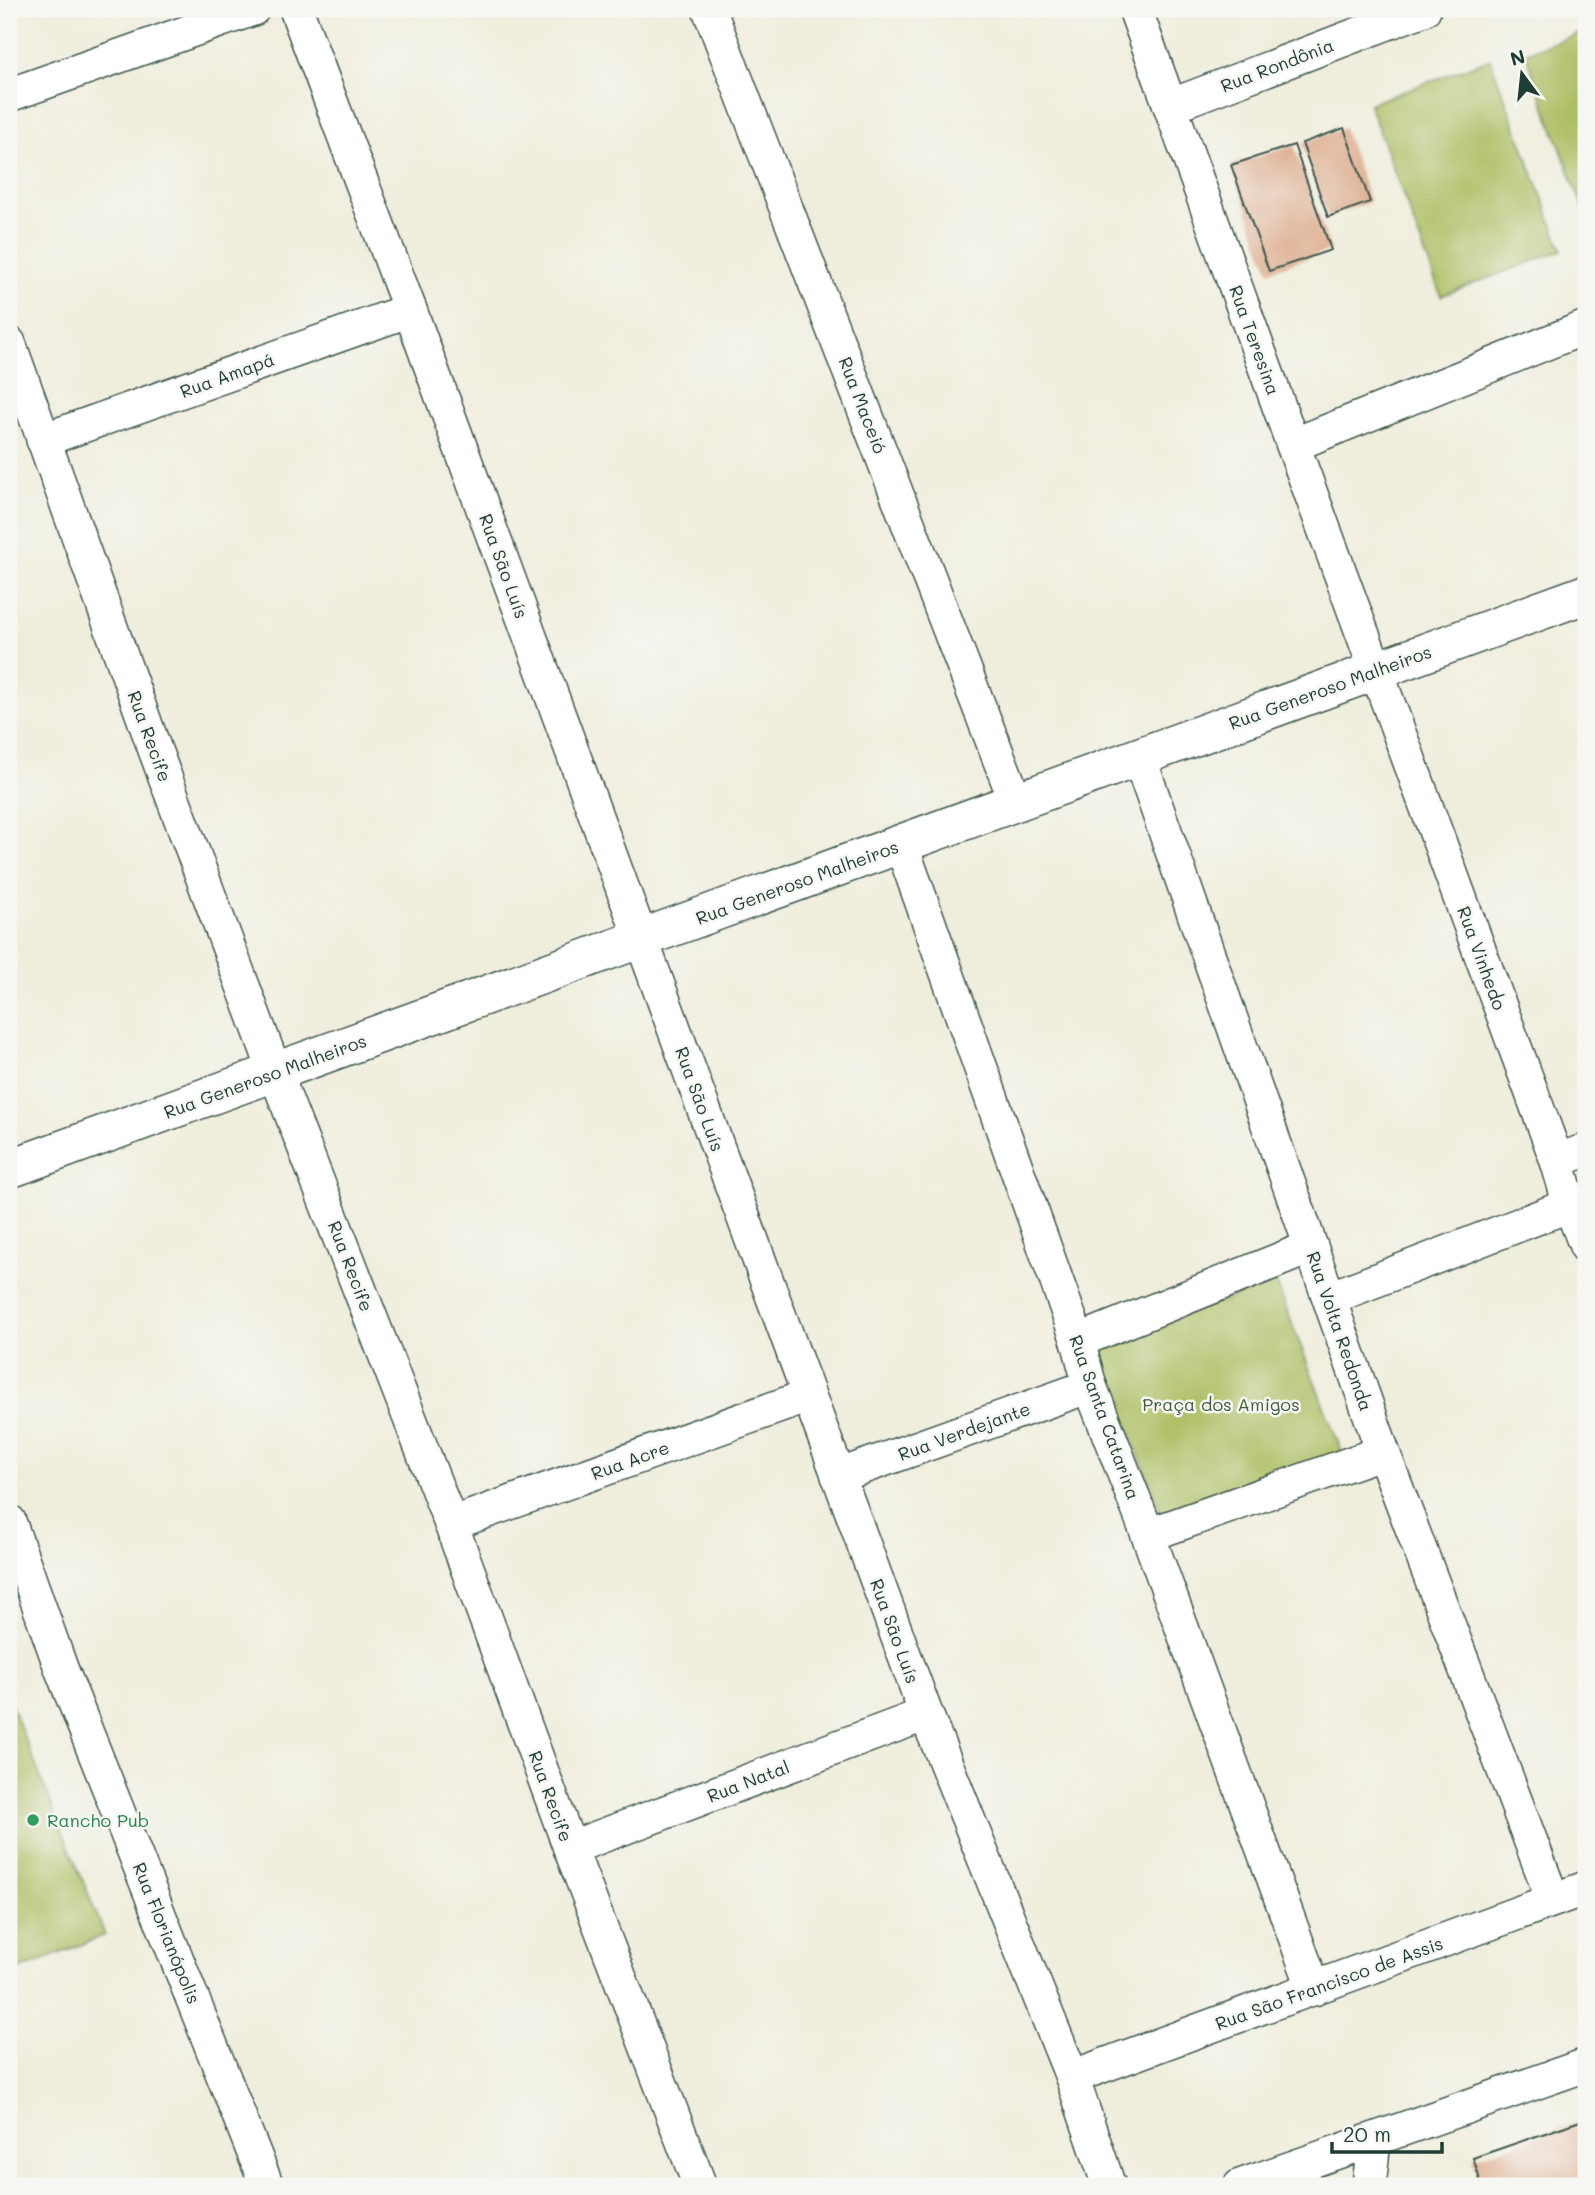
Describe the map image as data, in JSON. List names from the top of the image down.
{
  "streets": {
    "street": [
      "Rua Rondônia",
      "Rua Teresina",
      "Rua Amapá",
      "Rua Maceió",
      "Rua São Luís",
      "Rua Generoso Malheiros",
      "Rua Recife",
      "Rua Vinhedo",
      "Rua Volta Redonda",
      "Rua Santa Catarina",
      "Rua Verdejante",
      "Rua Acre",
      "Rua Natal",
      "Rua Florianópolis",
      "Rua São Francisco de Assis"
    ]
  },
  "crossings": [
    ["Rua Rondônia", "Rua Teresina"],
    ["Rua Teresina", "Rua Generoso Malheiros"],
    ["Rua Teresina", "Rua Vinhedo"],
    ["Rua Amapá", "Rua São Luís"],
    ["Rua Amapá", "Rua Recife"],
    ["Rua Maceió", "Rua Generoso Malheiros"],
    ["Rua São Luís", "Rua Generoso Malheiros"],
    ["Rua São Luís", "Rua Verdejante"],
    ["Rua São Luís", "Rua Acre"],
    ["Rua São Luís", "Rua Natal"],
    ["Rua São Luís", "Rua São Francisco de Assis"],
    ["Rua Generoso Malheiros", "Rua Recife"],
    ["Rua Generoso Malheiros", "Rua Vinhedo"],
    ["Rua Generoso Malheiros", "Rua Volta Redonda"],
    ["Rua Generoso Malheiros", "Rua Santa Catarina"],
    ["Rua Recife", "Rua Acre"],
    ["Rua Recife", "Rua Natal"],
    ["Rua Volta Redonda", "Rua São Francisco de Assis"],
    ["Rua Santa Catarina", "Rua Verdejante"],
    ["Rua Santa Catarina", "Rua São Francisco de Assis"]
  ],
  "parks": ["Praça dos Amigos"],
  "places": ["Rancho Pub"],
  "scale_bar": "20 m",
  "north": "top"
}
